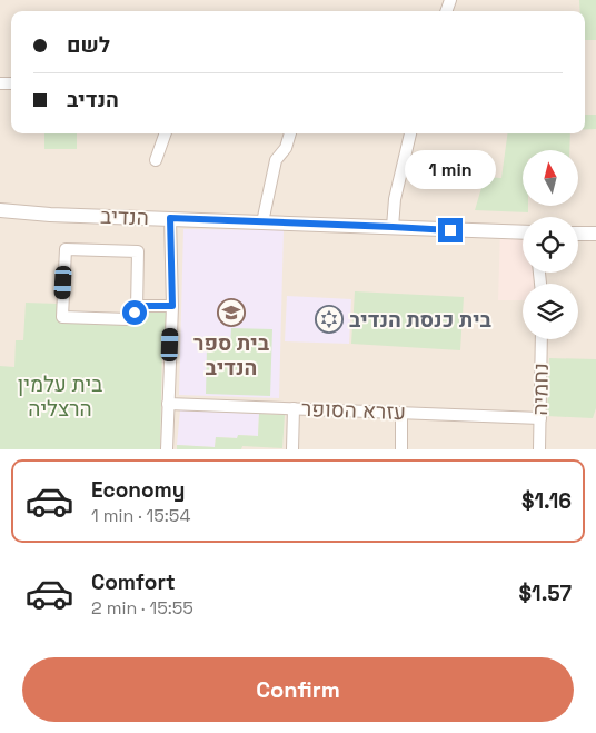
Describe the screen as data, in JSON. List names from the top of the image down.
{
  "streets": {
    "street": ["הנדיב", "נחמיה", "עזרא הסופר"]
  },
  "crossings": [
    ["נחמיה", "עזרא הסופר"]
  ],
  "parks": ["בית עלמין הרצליה"],
  "places": {
    "school or university": ["בית ספר הנדיב"],
    "synagogue": ["בית כנסת הנדיב"]
  },
  "north": "top",
  "page": {
    "banner": ["לשם", "הנדיב"],
    "bubble": "1 min",
    "list": [
      {
        "name": "Economy",
        "note": "1 min · 15:54",
        "value": "$1.16"
      },
      {
        "name": "Comfort",
        "note": "2 min · 15:55",
        "value": "$1.57"
      }
    ],
    "buttons": "Confirm"
  }
}
